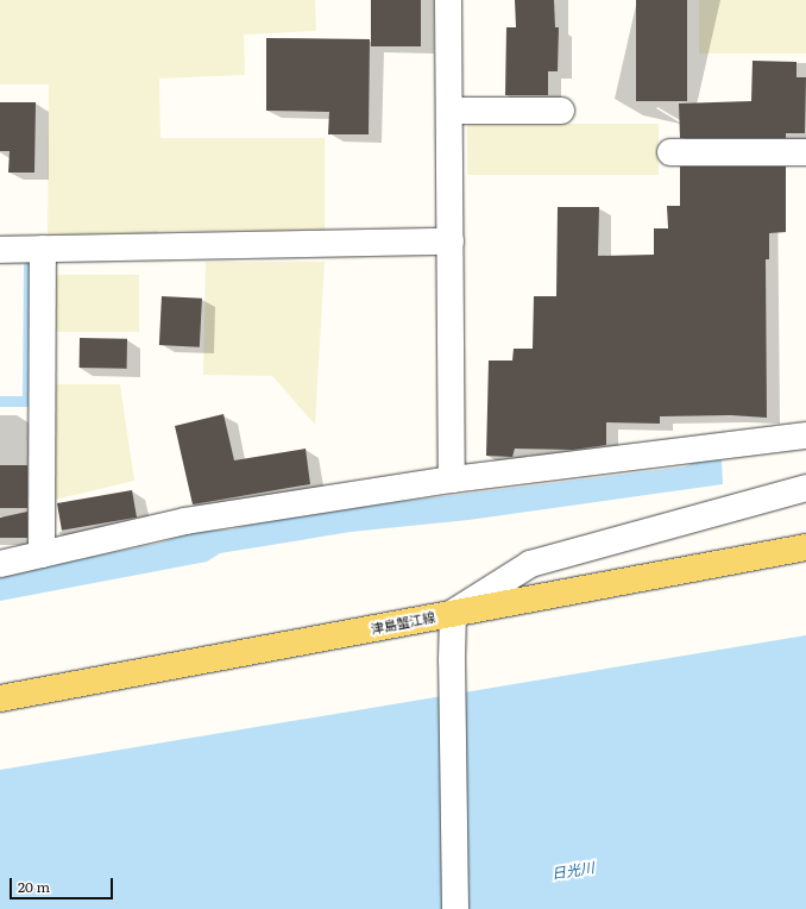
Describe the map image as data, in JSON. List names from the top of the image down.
{
  "streets": {
    "main road": ["津島蟹江線"]
  },
  "water": ["日光川"],
  "scale_bar": "20 m"
}
